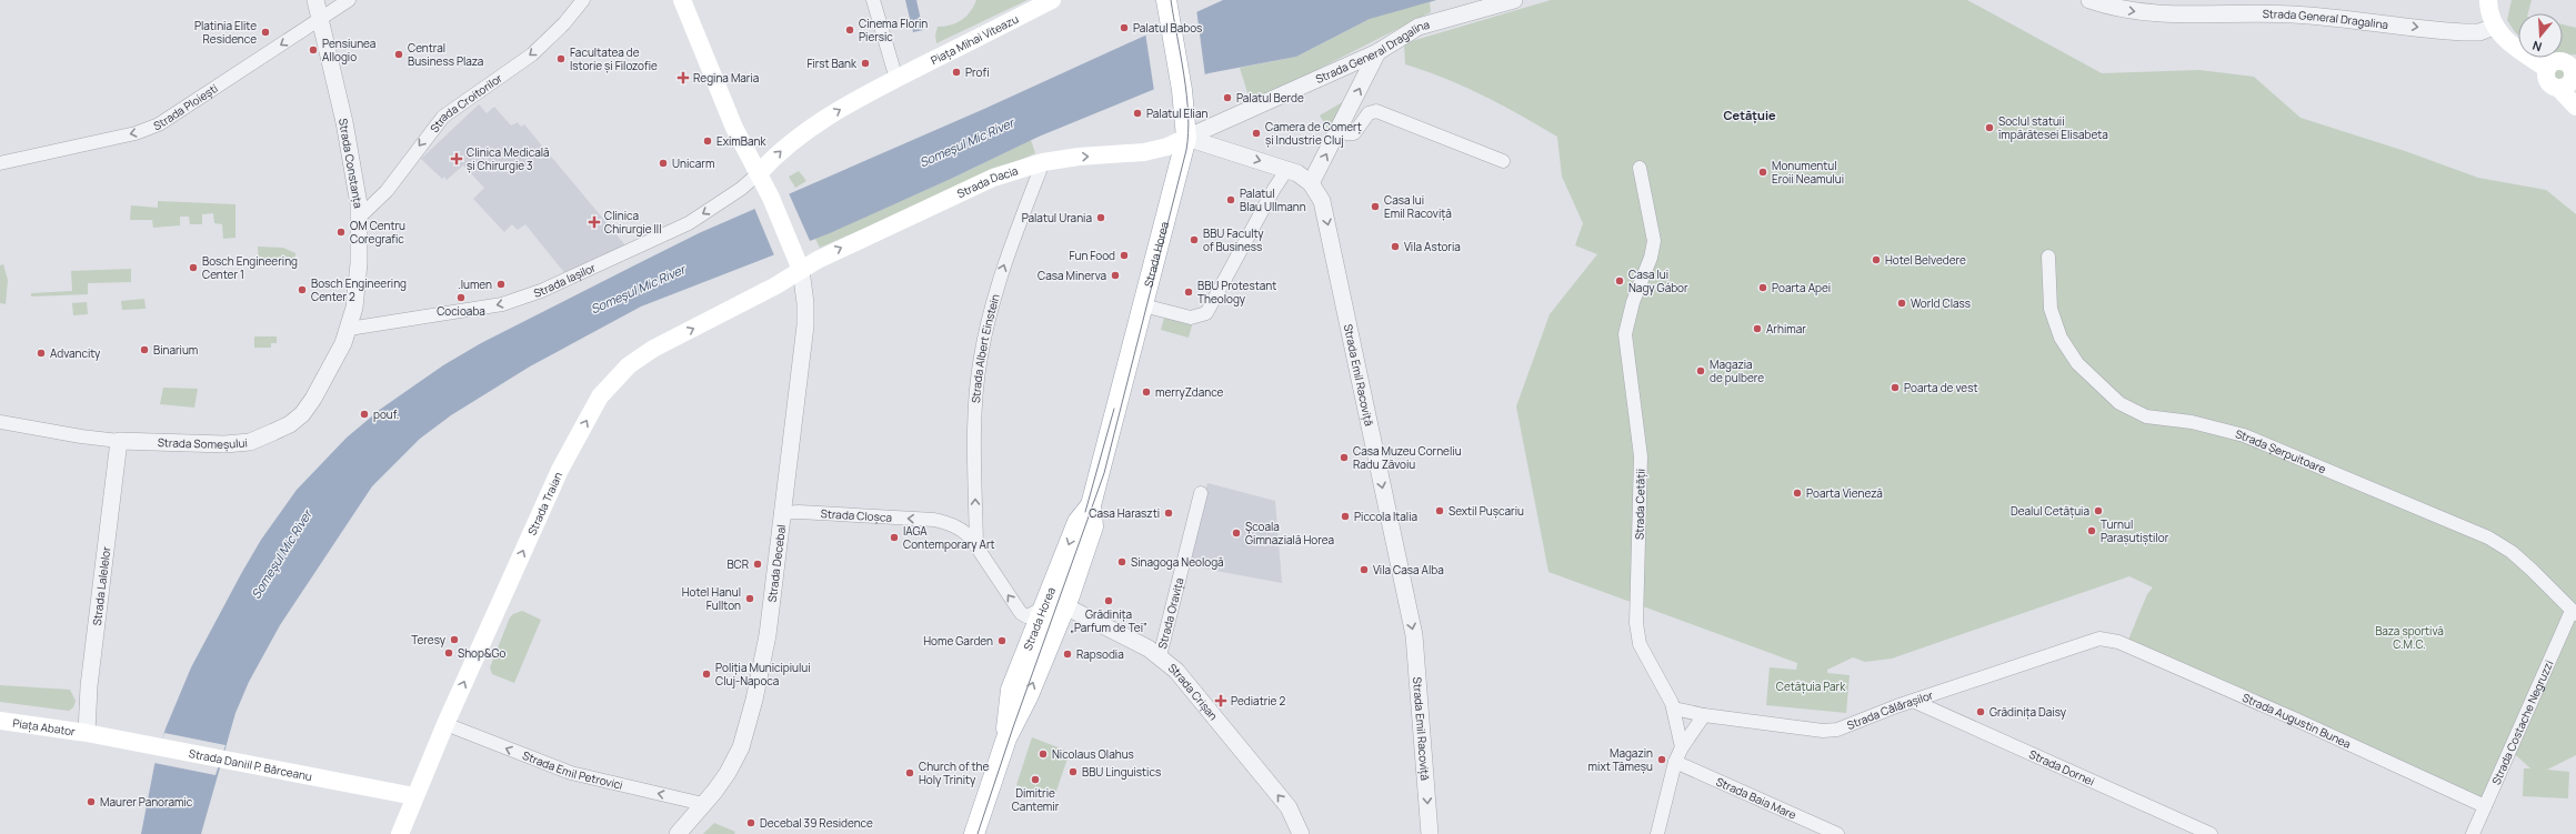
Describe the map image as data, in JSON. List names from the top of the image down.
{
  "streets": {
    "main road": [
      "Piața Mihai Viteazu",
      "Strada Dacia",
      "Strada Horea",
      "Strada Traian",
      "Piața Abator",
      "Strada Daniil P. Bărceanu"
    ],
    "street": [
      "Strada General Dragalina",
      "Strada Croitorilor",
      "Strada Ploiești",
      "Strada Constanța",
      "Strada Iașilor",
      "Strada Albert Einstein",
      "Strada Emil Racoviță",
      "Strada Someșului",
      "Strada Șerpuitoare",
      "Strada Cetății",
      "Strada Cloșca",
      "Strada Decebal",
      "Strada Lalelelor",
      "Strada Oravița",
      "Strada Crișan",
      "Strada Călărașilor",
      "Strada Augustin Bunea",
      "Strada Costache Negruzzi",
      "Strada Dornei",
      "Strada Emil Petrovici",
      "Strada Baia Mare"
    ]
  },
  "crossings": [
    ["Strada General Dragalina", "Strada Dacia"],
    ["Strada General Dragalina", "Strada Horea"],
    ["Strada General Dragalina", "Strada Emil Racoviță"],
    ["Piața Mihai Viteazu", "Strada Iașilor"],
    ["Strada Croitorilor", "Strada Constanța"],
    ["Strada Ploiești", "Strada Constanța"],
    ["Strada Constanța", "Strada Iașilor"],
    ["Strada Constanța", "Strada Someșului"],
    ["Strada Dacia", "Strada Horea"],
    ["Strada Dacia", "Strada Albert Einstein"],
    ["Strada Dacia", "Strada Emil Racoviță"],
    ["Strada Dacia", "Strada Traian"],
    ["Strada Dacia", "Strada Decebal"],
    ["Strada Horea", "Strada Emil Racoviță"],
    ["Strada Horea", "Strada Cloșca"],
    ["Strada Horea", "Strada Crișan"],
    ["Strada Iașilor", "Strada Someșului"],
    ["Strada Albert Einstein", "Strada Cloșca"],
    ["Strada Someșului", "Strada Lalelelor"],
    ["Strada Șerpuitoare", "Strada Costache Negruzzi"],
    ["Strada Traian", "Strada Decebal"],
    ["Strada Traian", "Strada Daniil P. Bărceanu"],
    ["Strada Traian", "Strada Emil Petrovici"],
    ["Strada Cetății", "Strada Călărașilor"],
    ["Strada Cloșca", "Strada Decebal"],
    ["Strada Cloșca", "Strada Crișan"],
    ["Strada Decebal", "Strada Emil Petrovici"],
    ["Strada Lalelelor", "Piața Abator"],
    ["Strada Lalelelor", "Strada Daniil P. Bărceanu"],
    ["Strada Oravița", "Strada Crișan"],
    ["Strada Călărașilor", "Strada Augustin Bunea"],
    ["Strada Călărașilor", "Strada Dornei"],
    ["Strada Augustin Bunea", "Strada Costache Negruzzi"],
    ["Piața Abator", "Strada Daniil P. Bărceanu"]
  ],
  "one_way": [
    "Strada General Dragalina",
    "Piața Mihai Viteazu",
    "Strada Croitorilor",
    "Strada Ploiești",
    "Strada Dacia",
    "Strada Iașilor",
    "Strada Albert Einstein",
    "Strada Emil Racoviță",
    "Strada Traian",
    "Strada Cloșca",
    "Strada Crișan",
    "Strada Emil Petrovici"
  ],
  "districts": ["Cetățuie"],
  "water": ["Someşul Mic River"],
  "parks": ["Baza sportivă C.M.C.", "Cetățuia Park"],
  "places": {
    "other": [
      "Palatul Babos",
      "Cinema Florin Piersic",
      "Platinia Elite Residence",
      "Pensiunea Allogio",
      "Central Business Plaza",
      "Facultatea de Istorie și Filozofie",
      "First Bank",
      "Profi",
      "Palatul Berde",
      "Palatul Elian",
      "Soclul statuii împărătesei Elisabeta",
      "Camera de Comerț și Industrie Cluj",
      "EximBank",
      "Unicarm",
      "Monumentul Eroii Neamului",
      "Palatul Blau Ullmann",
      "Casa lui Emil Racoviță",
      "Palatul Urania",
      "OM Centru Coregrafic",
      "BBU Faculty of Business",
      "Vila Astoria",
      "Fun Food",
      "Hotel Belvedere",
      "Bosch Engineering Center 1",
      "Casa Minerva",
      "Casa lui Nagy Gábor",
      ".lumen",
      "Poarta Apei",
      "Bosch Engineering Center 2",
      "BBU Protestant Theology",
      "Cocioaba",
      "World Class",
      "Arhimar",
      "Binarium",
      "Advancity",
      "Magazia de pulbere",
      "Poarta de vest",
      "merryZdance",
      "pouf.",
      "Casa Muzeu Corneliu Radu Zăvoiu",
      "Poarta Vieneză",
      "Sextil Pușcariu",
      "Dealul Cetățuia",
      "Casa Haraszti",
      "Piccola Italia",
      "Turnul Parașutiștilor",
      "Şcoala Gimnazială Horea",
      "IAGA Contemporary Art",
      "Sinagoga Neologă",
      "BCR",
      "Vila Casa Alba",
      "Hotel Hanul Fullton",
      "Grădinița „Parfum de Tei”",
      "Teresy",
      "Home Garden",
      "Shop&Go",
      "Rapsodia",
      "Poliția Municipiului Cluj-Napoca",
      "Grădinița Daisy",
      "Nicolaus Olahus",
      "Magazin mixt Tămeșu",
      "BBU Linguistics",
      "Church of the Holy Trinity",
      "Dimitrie Cantemir",
      "Maurer Panoramic",
      "Decebal 39 Residence"
    ],
    "health": [
      "Regina Maria",
      "Clinica Medicală și Chirurgie 3",
      "Clinica Chirurgie III",
      "Pediatrie 2"
    ]
  },
  "north": "bottom"
}
